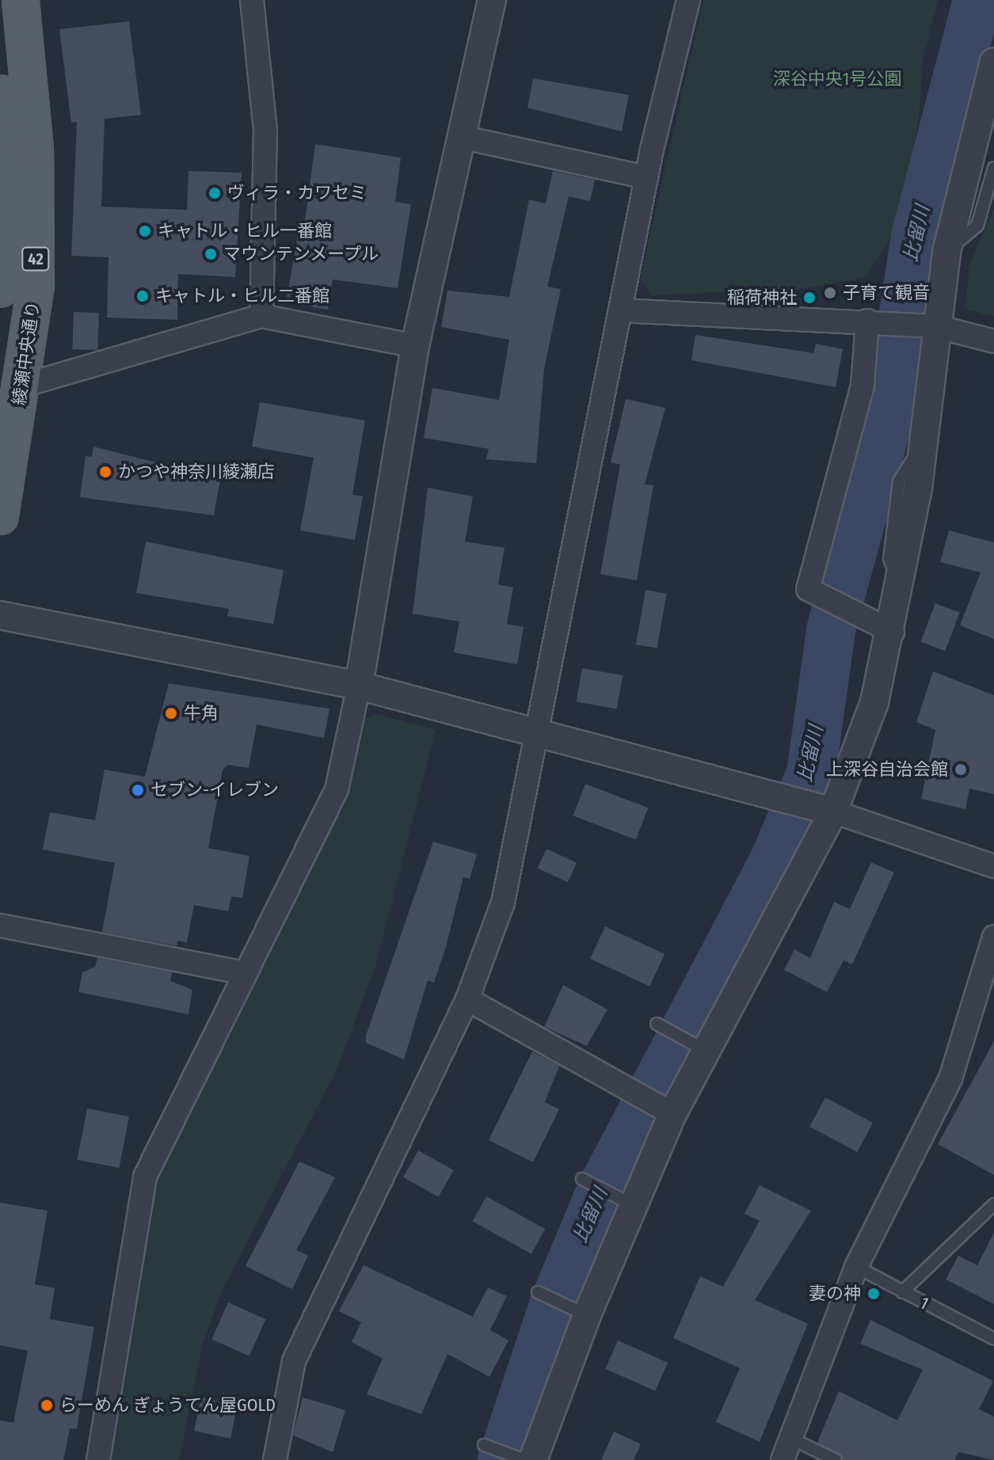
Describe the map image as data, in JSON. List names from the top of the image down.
{
  "streets": {
    "main road": ["42", "綾瀬中央通り"],
    "lane": ["1"]
  },
  "water": ["比留川"],
  "parks": ["深谷中央1号公園"],
  "places": [
    "ヴィラ・カワセミ",
    "キャトル・ヒル一番館",
    "マウンテンメープル",
    "子育て観音",
    "キャトル・ヒル二番館",
    "稲荷神社",
    "かつや神奈川綾瀬店",
    "牛角",
    "上深谷自治会館",
    "セブン-イレブン",
    "妻の神",
    "らーめん ぎょうてん屋GOLD"
  ]
}
